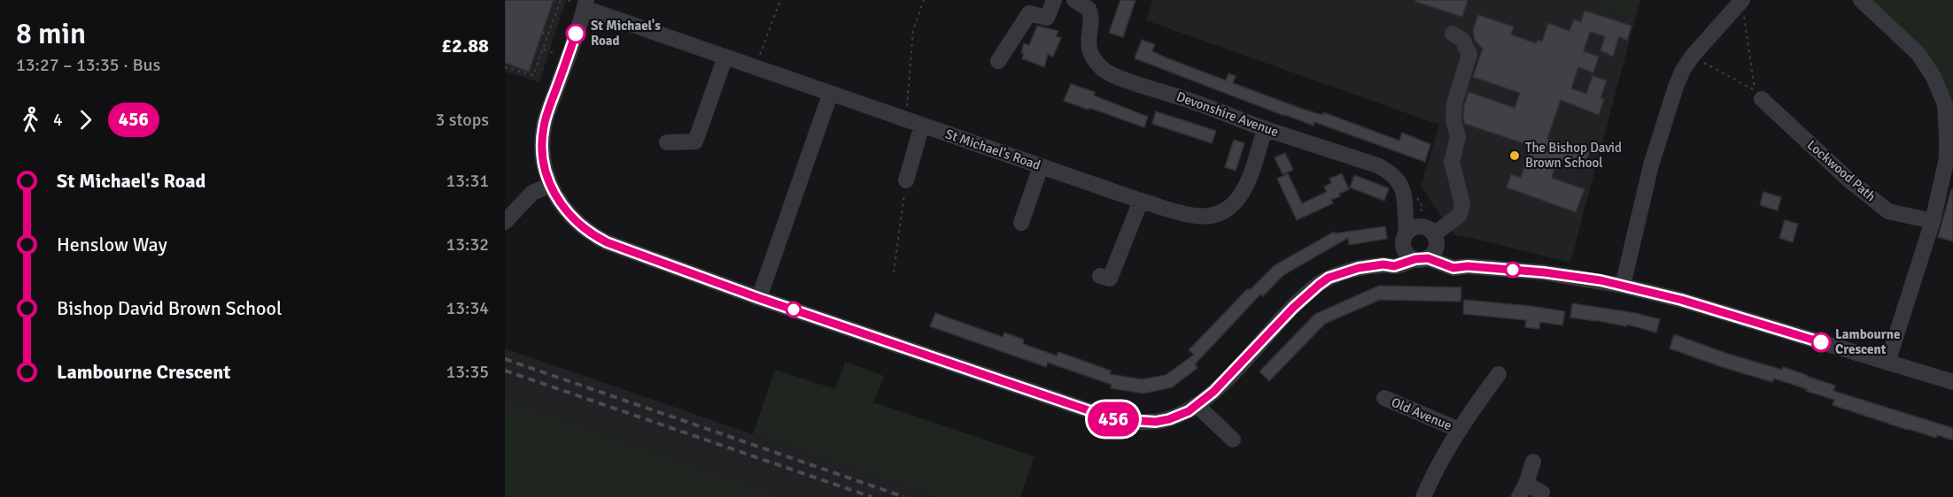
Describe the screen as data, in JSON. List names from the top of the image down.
{
  "streets": {
    "street": [
      "Devonshire Avenue",
      "St Michael's Road",
      "Lockwood Path",
      "Old Avenue"
    ]
  },
  "crossings": [
    ["Devonshire Avenue", "St Michael's Road"]
  ],
  "places": ["St Michael's Road", "The Bishop David Brown School", "Lambourne Crescent"],
  "lines": ["bus line 456"],
  "page": {
    "heading": ["8 min", "13:27 – 13:35 · Bus", "£2.88"],
    "on_map": "456",
    "legs": ["4", "456", "3 stops"],
    "list": [
      {
        "name": "St Michael's Road",
        "value": "13:31"
      },
      {
        "name": "Henslow Way",
        "value": "13:32"
      },
      {
        "name": "Bishop David Brown School",
        "value": "13:34"
      },
      {
        "name": "Lambourne Crescent",
        "value": "13:35"
      }
    ]
  }
}
